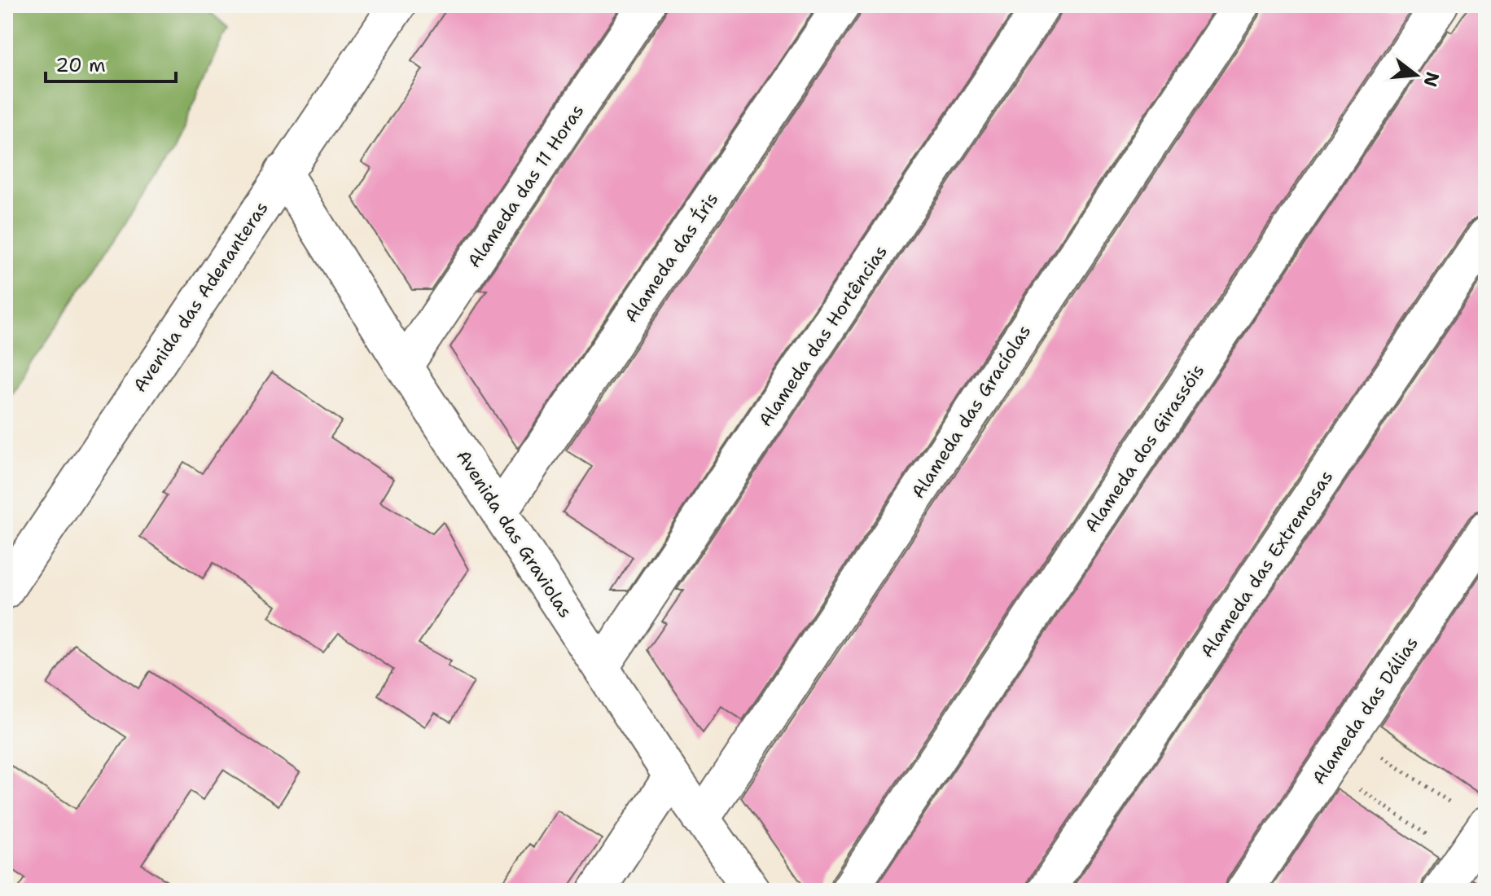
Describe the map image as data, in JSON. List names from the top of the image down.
{
  "streets": {
    "street": [
      "Alameda das 11 Horas",
      "Alameda das Íris",
      "Avenida das Adenanteras",
      "Alameda das Hortências",
      "Alameda das Gracíolas",
      "Alameda dos Girassóis",
      "Avenida das Graviolas",
      "Alameda das Extremosas",
      "Alameda das Dálias"
    ]
  },
  "crossings": [
    ["Alameda das 11 Horas", "Avenida das Graviolas"],
    ["Alameda das Íris", "Avenida das Graviolas"],
    ["Avenida das Adenanteras", "Avenida das Graviolas"],
    ["Alameda das Hortências", "Avenida das Graviolas"],
    ["Alameda das Gracíolas", "Avenida das Graviolas"]
  ],
  "scale_bar": "20 m",
  "north": "right"
}
